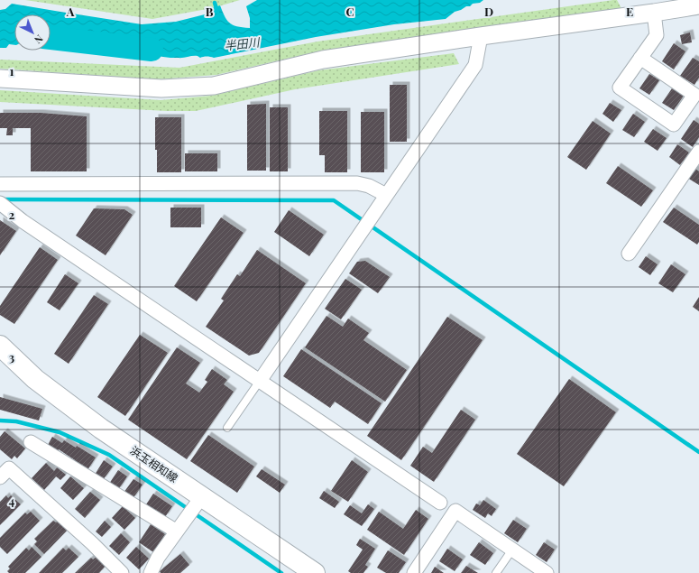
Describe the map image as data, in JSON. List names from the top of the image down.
{
  "streets": {
    "main road": ["浜玉相知線"]
  },
  "water": ["半田川"],
  "north": "bottom right",
  "grid": {
    "columns": [
      "A",
      "B",
      "C",
      "D",
      "E"
    ],
    "rows": [
      "1",
      "2",
      "3",
      "4"
    ]
  }
}
